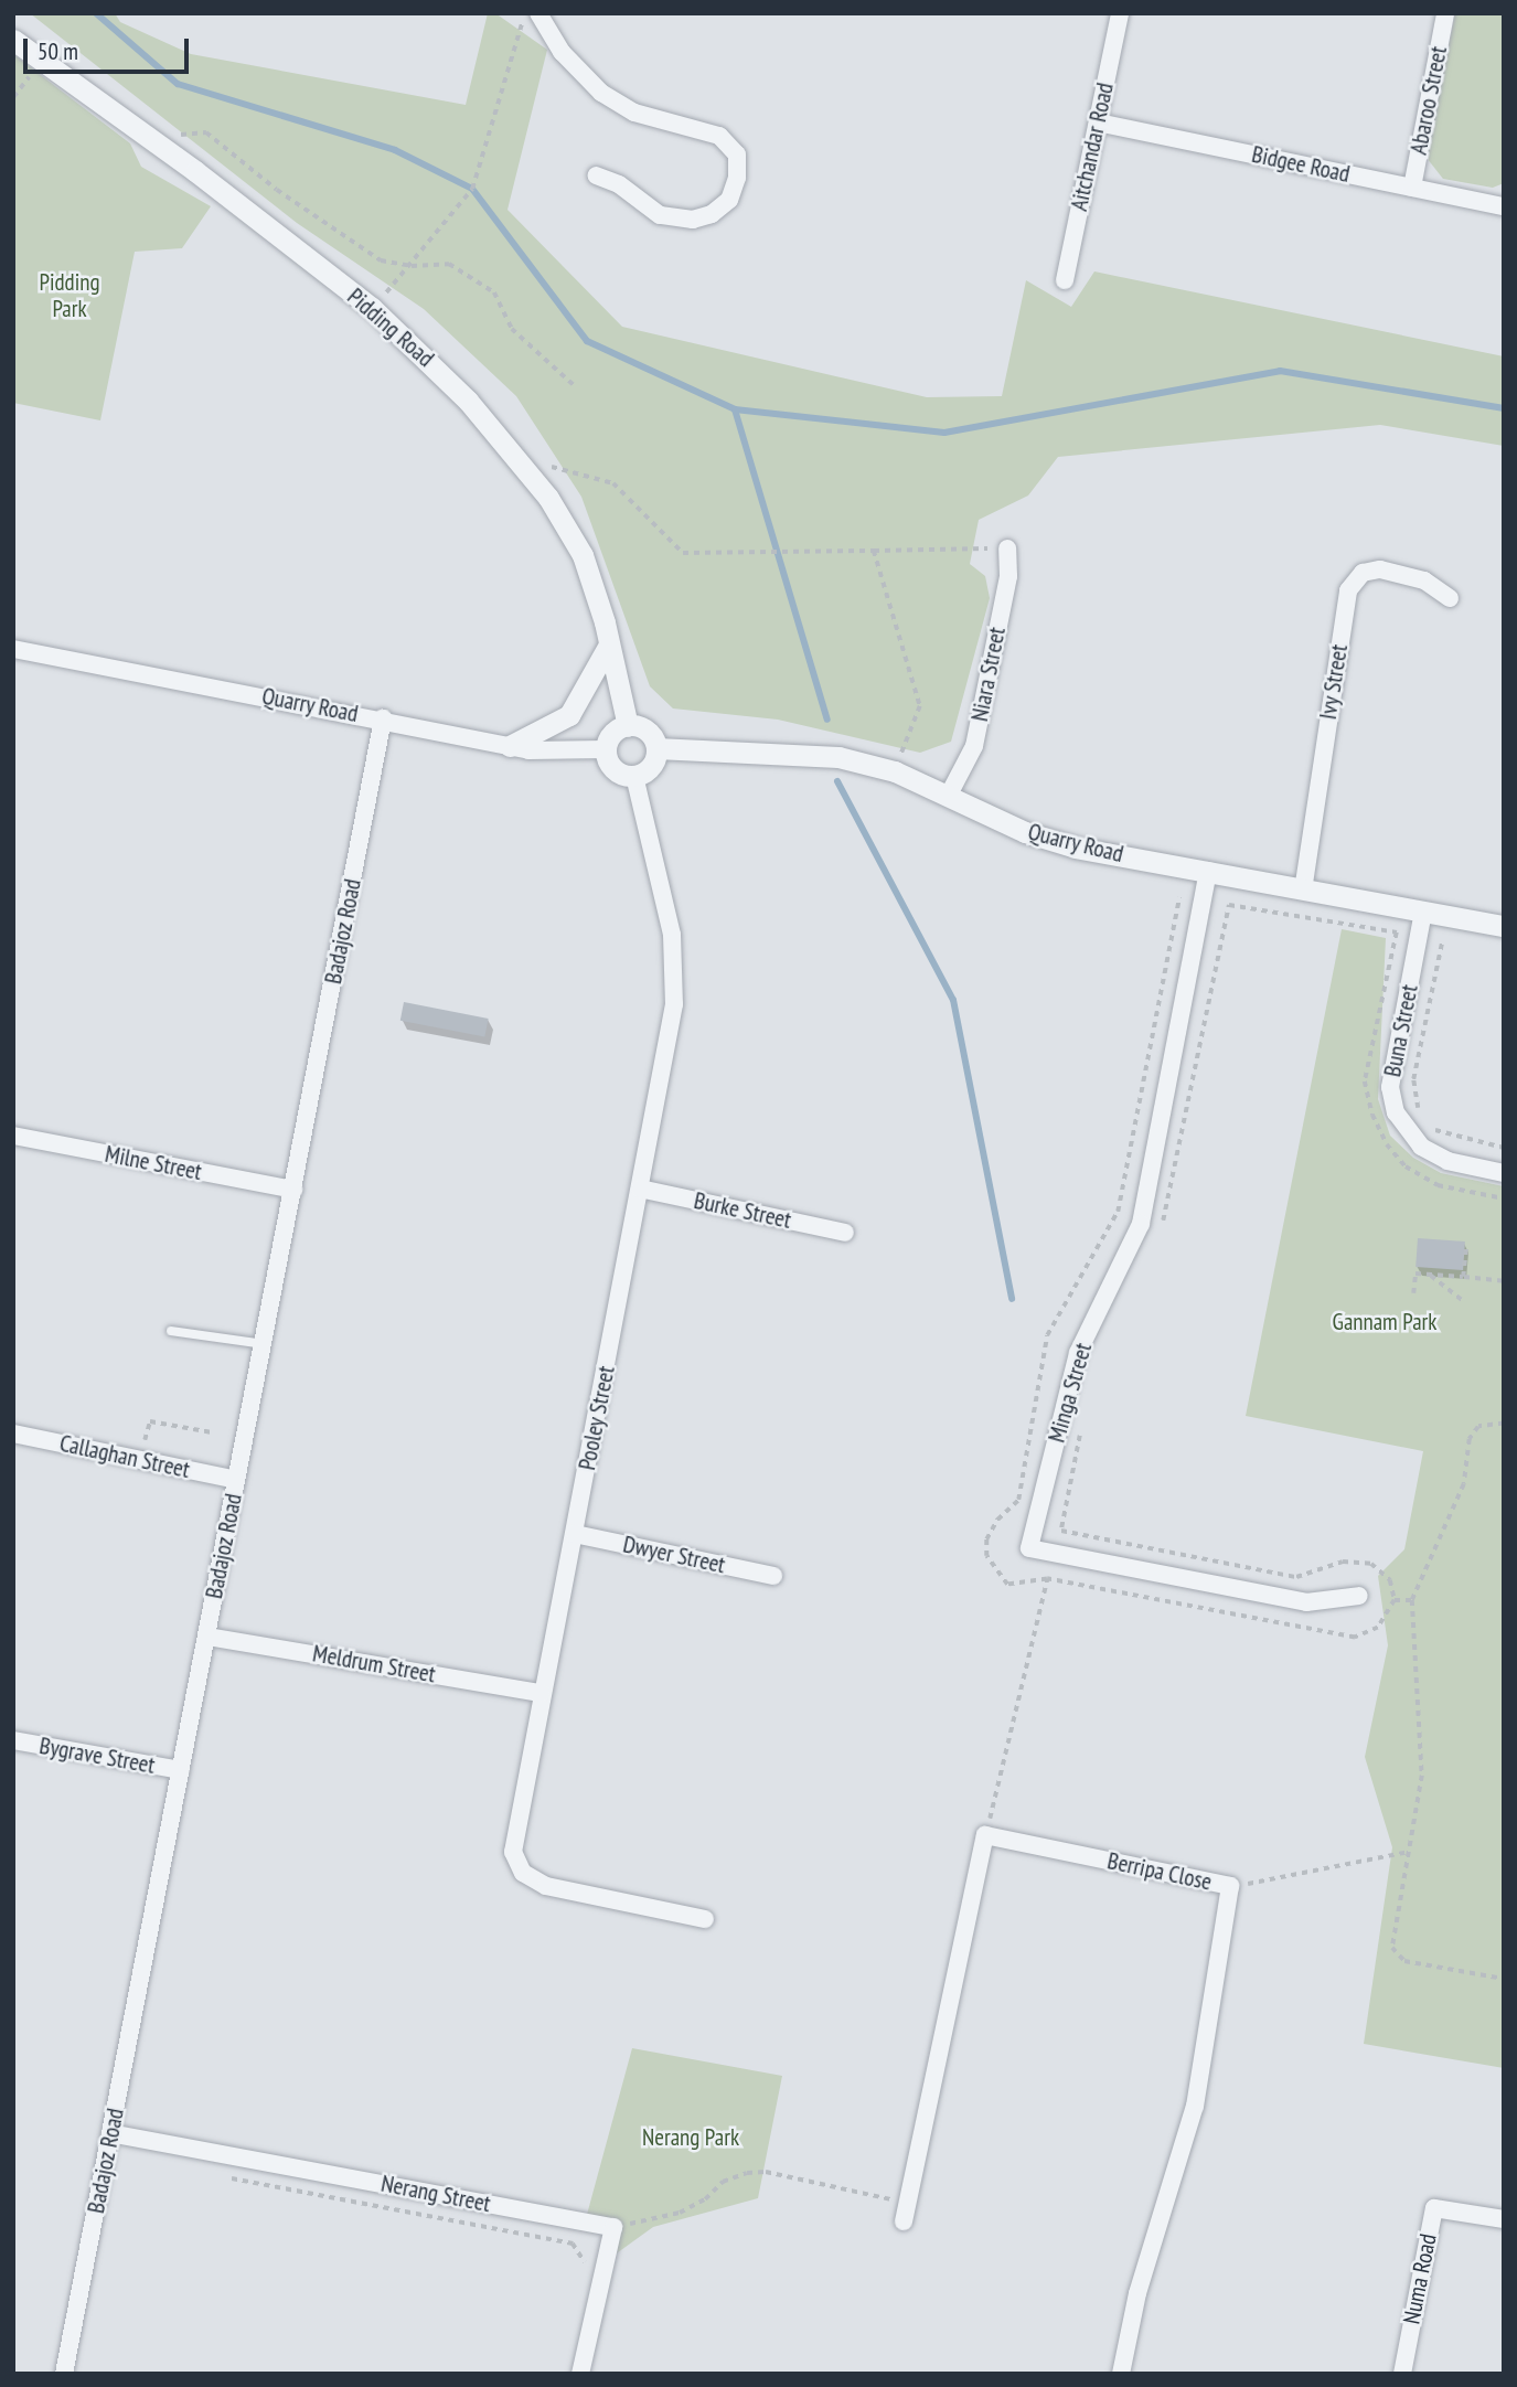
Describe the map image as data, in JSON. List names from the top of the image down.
{
  "streets": {
    "street": [
      "Abaroo Street",
      "Aitchandar Road",
      "Bidgee Road",
      "Pidding Road",
      "Niara Street",
      "Ivy Street",
      "Quarry Road",
      "Badajoz Road",
      "Buna Street",
      "Milne Street",
      "Burke Street",
      "Minga Street",
      "Pooley Street",
      "Callaghan Street",
      "Dwyer Street",
      "Meldrum Street",
      "Bygrave Street",
      "Berripa Close",
      "Nerang Street",
      "Numa Road"
    ]
  },
  "crossings": [
    ["Abaroo Street", "Bidgee Road"],
    ["Aitchandar Road", "Bidgee Road"],
    ["Pidding Road", "Quarry Road"],
    ["Pidding Road", "Pooley Street"],
    ["Niara Street", "Quarry Road"],
    ["Ivy Street", "Quarry Road"],
    ["Quarry Road", "Badajoz Road"],
    ["Quarry Road", "Buna Street"],
    ["Quarry Road", "Minga Street"],
    ["Quarry Road", "Pooley Street"],
    ["Badajoz Road", "Milne Street"],
    ["Badajoz Road", "Callaghan Street"],
    ["Badajoz Road", "Meldrum Street"],
    ["Badajoz Road", "Bygrave Street"],
    ["Badajoz Road", "Nerang Street"],
    ["Burke Street", "Pooley Street"],
    ["Pooley Street", "Dwyer Street"],
    ["Pooley Street", "Meldrum Street"]
  ],
  "parks": ["Pidding Park", "Gannam Park", "Nerang Park"],
  "scale_bar": "50 m"
}
